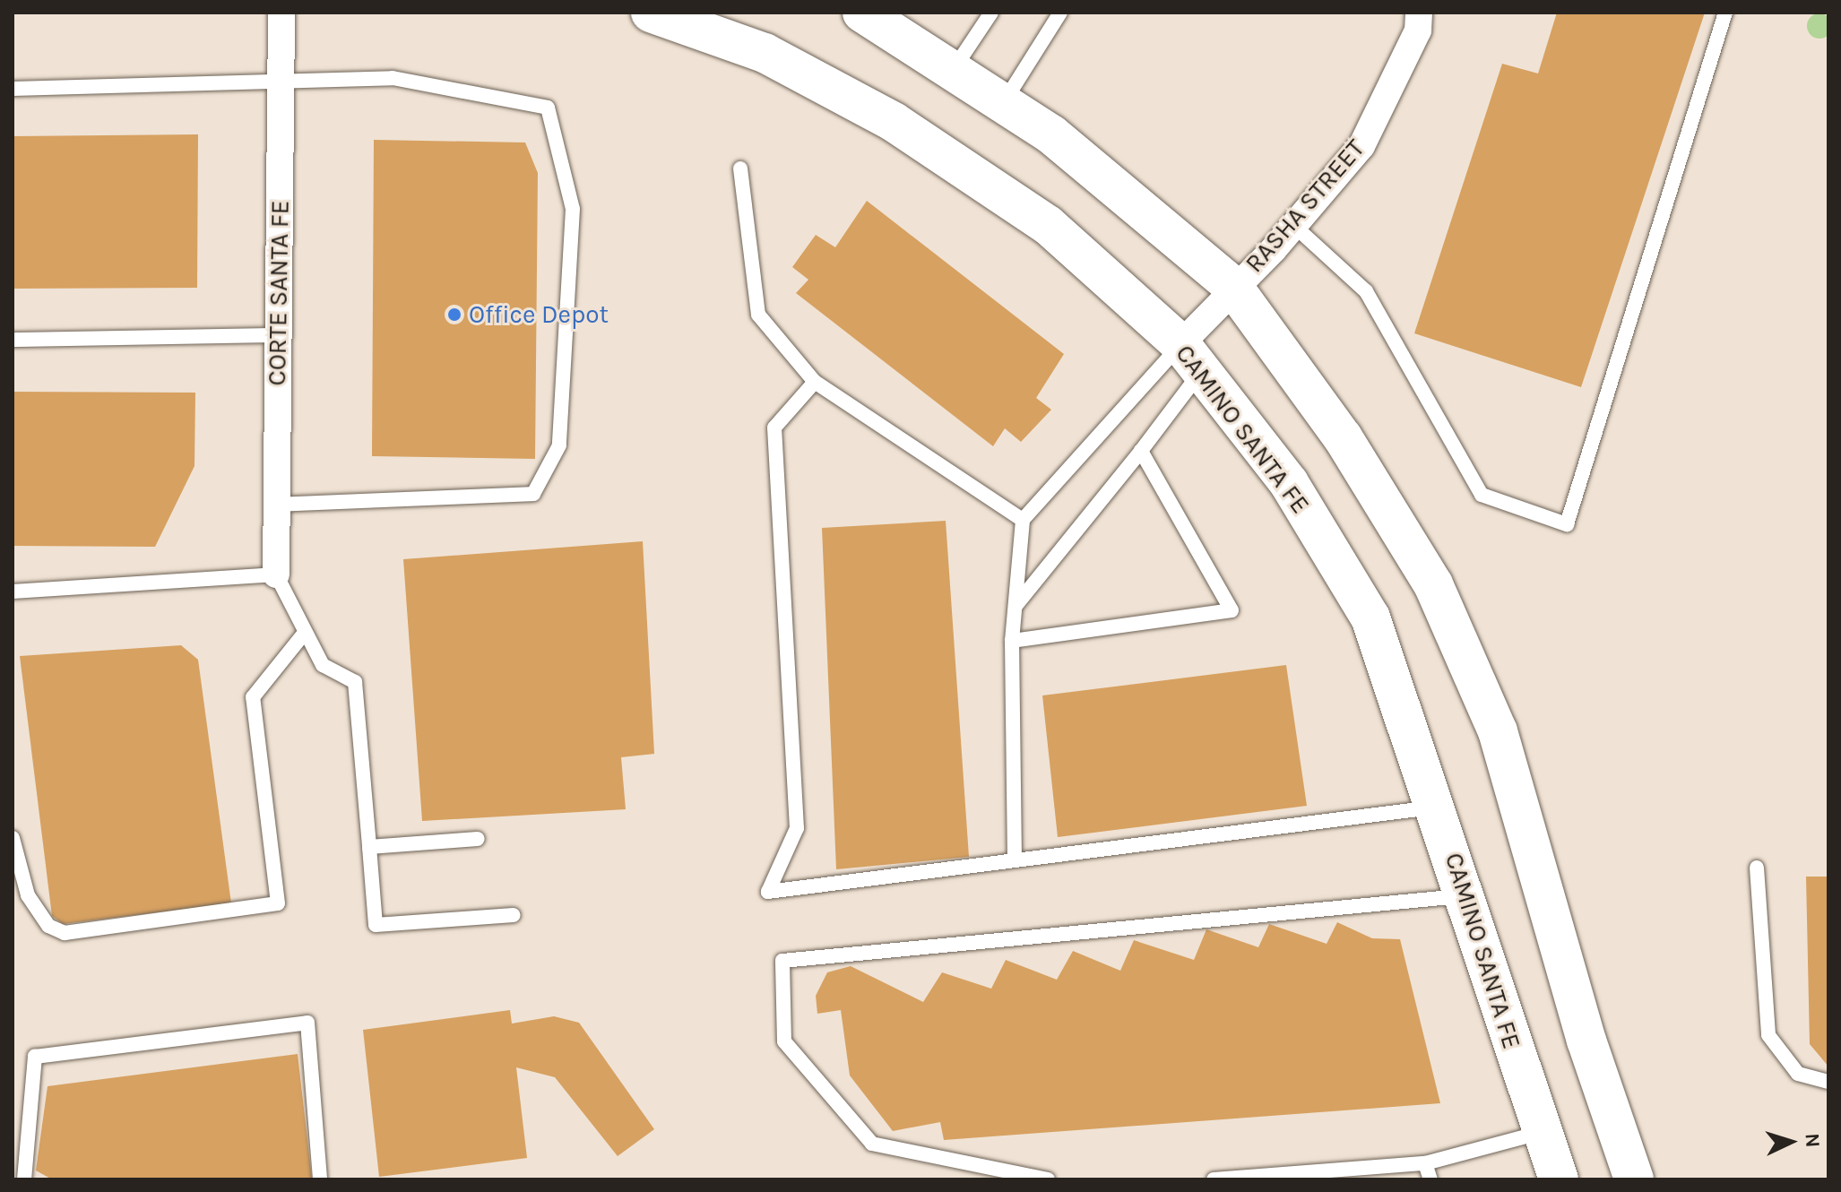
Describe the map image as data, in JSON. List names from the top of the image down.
{
  "streets": {
    "main road": ["CAMINO SANTA FE"],
    "street": ["RASHA STREET", "CORTE SANTA FE"]
  },
  "crossings": [
    ["RASHA STREET", "CAMINO SANTA FE"]
  ],
  "places": ["Office Depot"],
  "north": "right"
}
